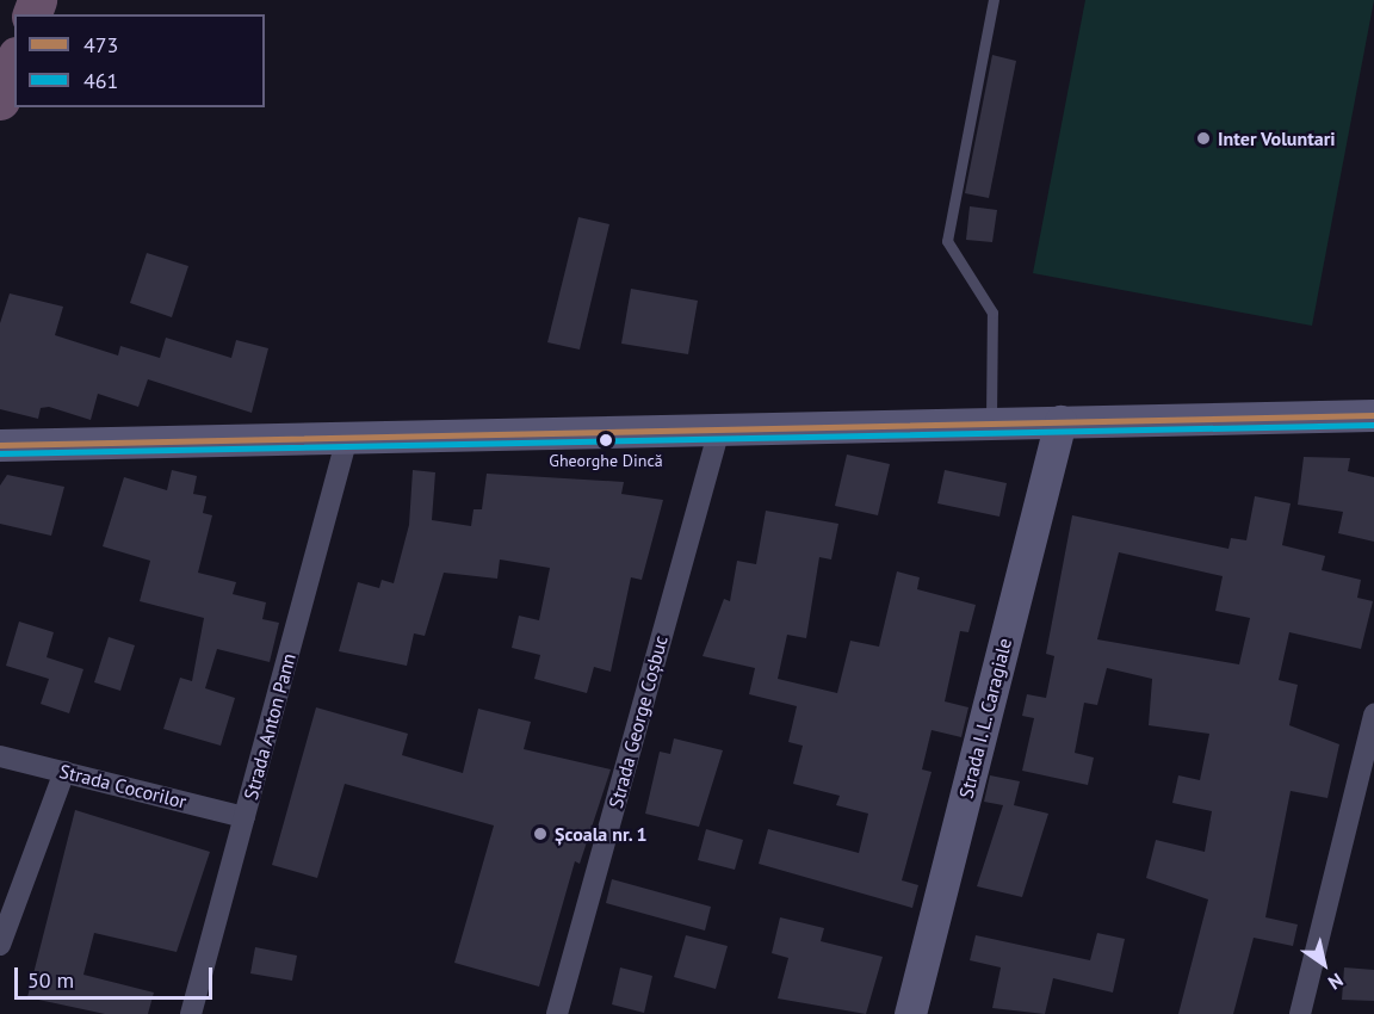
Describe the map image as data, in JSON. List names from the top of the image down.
{
  "streets": {
    "street": [
      "Strada I. L. Caragiale",
      "Strada George Coșbuc",
      "Strada Anton Pann",
      "Strada Cocorilor"
    ]
  },
  "crossings": [
    ["Strada Anton Pann", "Strada Cocorilor"]
  ],
  "places": ["Inter Voluntari", "Gheorghe Dincă", "Școala nr. 1"],
  "lines": ["transit line 473", "transit line 461"],
  "legend": ["473", "461"],
  "scale_bar": "50 m",
  "north": "bottom right"
}
